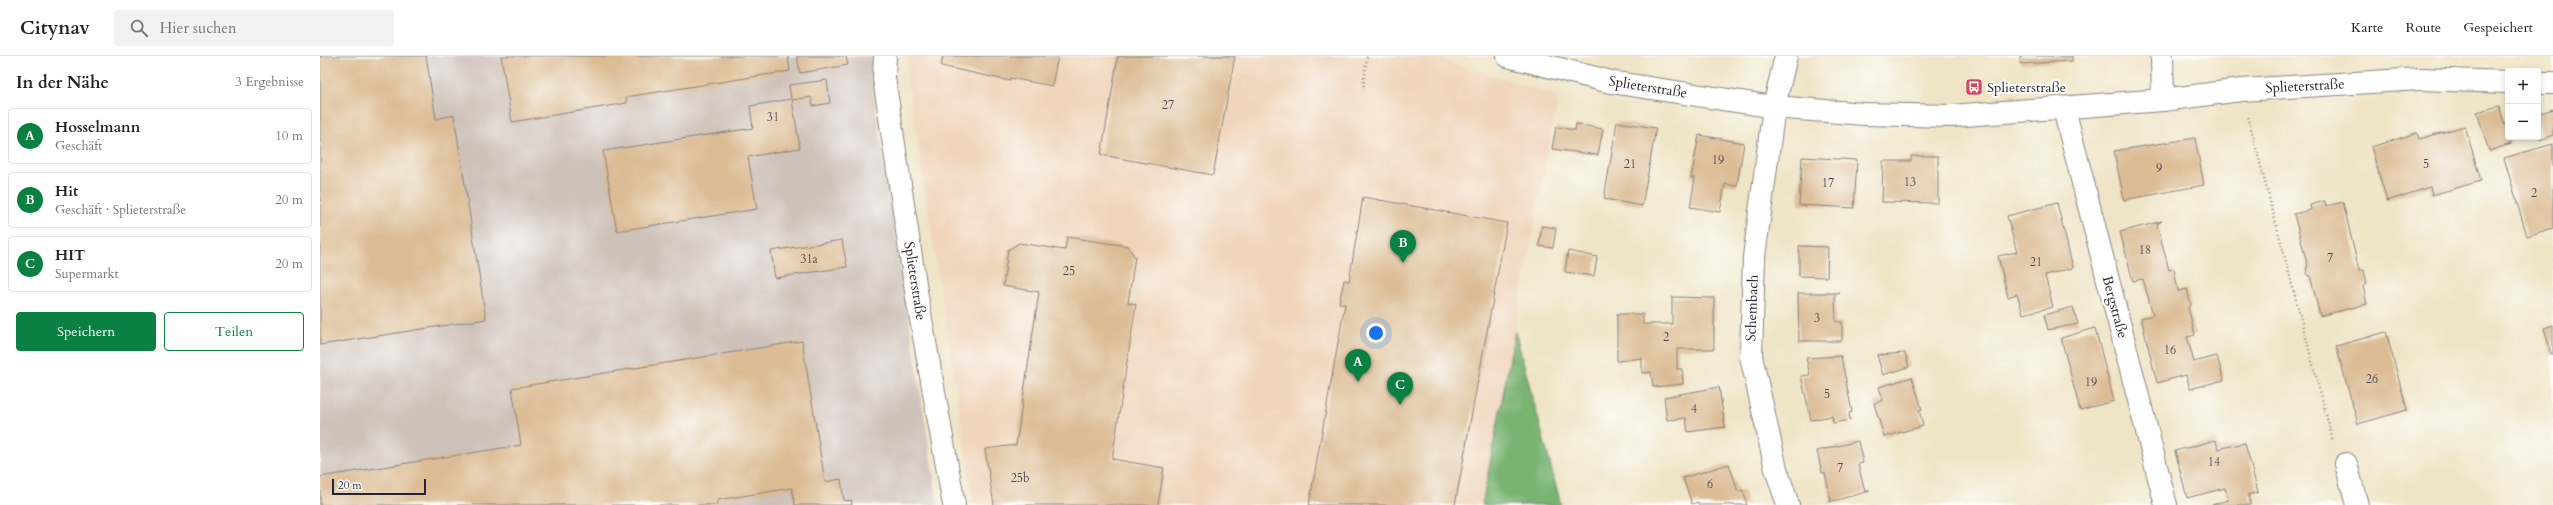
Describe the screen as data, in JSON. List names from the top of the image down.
{
  "streets": {
    "street": ["Splieterstraße", "Bergstraße", "Schembach"]
  },
  "crossings": [
    ["Splieterstraße", "Bergstraße"],
    ["Splieterstraße", "Schembach"]
  ],
  "places": {
    "bus stop": ["Splieterstraße"]
  },
  "house_numbers": [
    "27",
    "31",
    "19",
    "21",
    "5",
    "9",
    "13",
    "17",
    "2",
    "18",
    "7",
    "31a",
    "21",
    "25",
    "3",
    "2",
    "16",
    "26",
    "19",
    "5",
    "4",
    "14",
    "7",
    "25b",
    "6"
  ],
  "scale_bar": "20 m",
  "page": {
    "header": "Citynav",
    "search": "Hier suchen",
    "nav": ["Karte", "Route", "Gespeichert"],
    "heading": ["In der Nähe", "3 Ergebnisse"],
    "map_buttons": ["+", "−"],
    "list": [
      {
        "mark": "A",
        "name": "Hosselmann",
        "note": "Geschäft",
        "value": "10 m"
      },
      {
        "mark": "B",
        "name": "Hit",
        "note": "Geschäft · Splieterstraße",
        "value": "20 m"
      },
      {
        "mark": "C",
        "name": "HIT",
        "note": "Supermarkt",
        "value": "20 m"
      }
    ],
    "pins": ["B", "A", "C"],
    "buttons": ["Speichern", "Teilen"],
    "scale": "20 m"
  }
}
